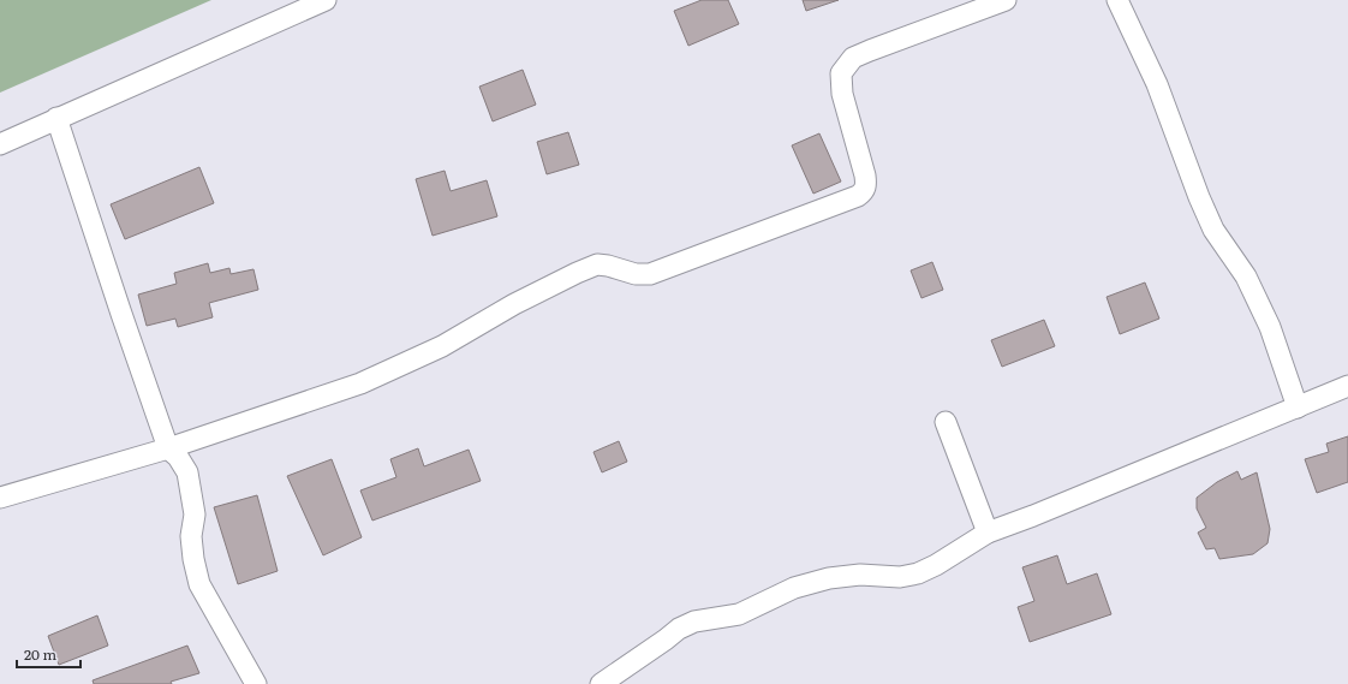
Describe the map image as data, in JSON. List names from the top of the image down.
{
  "scale_bar": "20 m"
}
